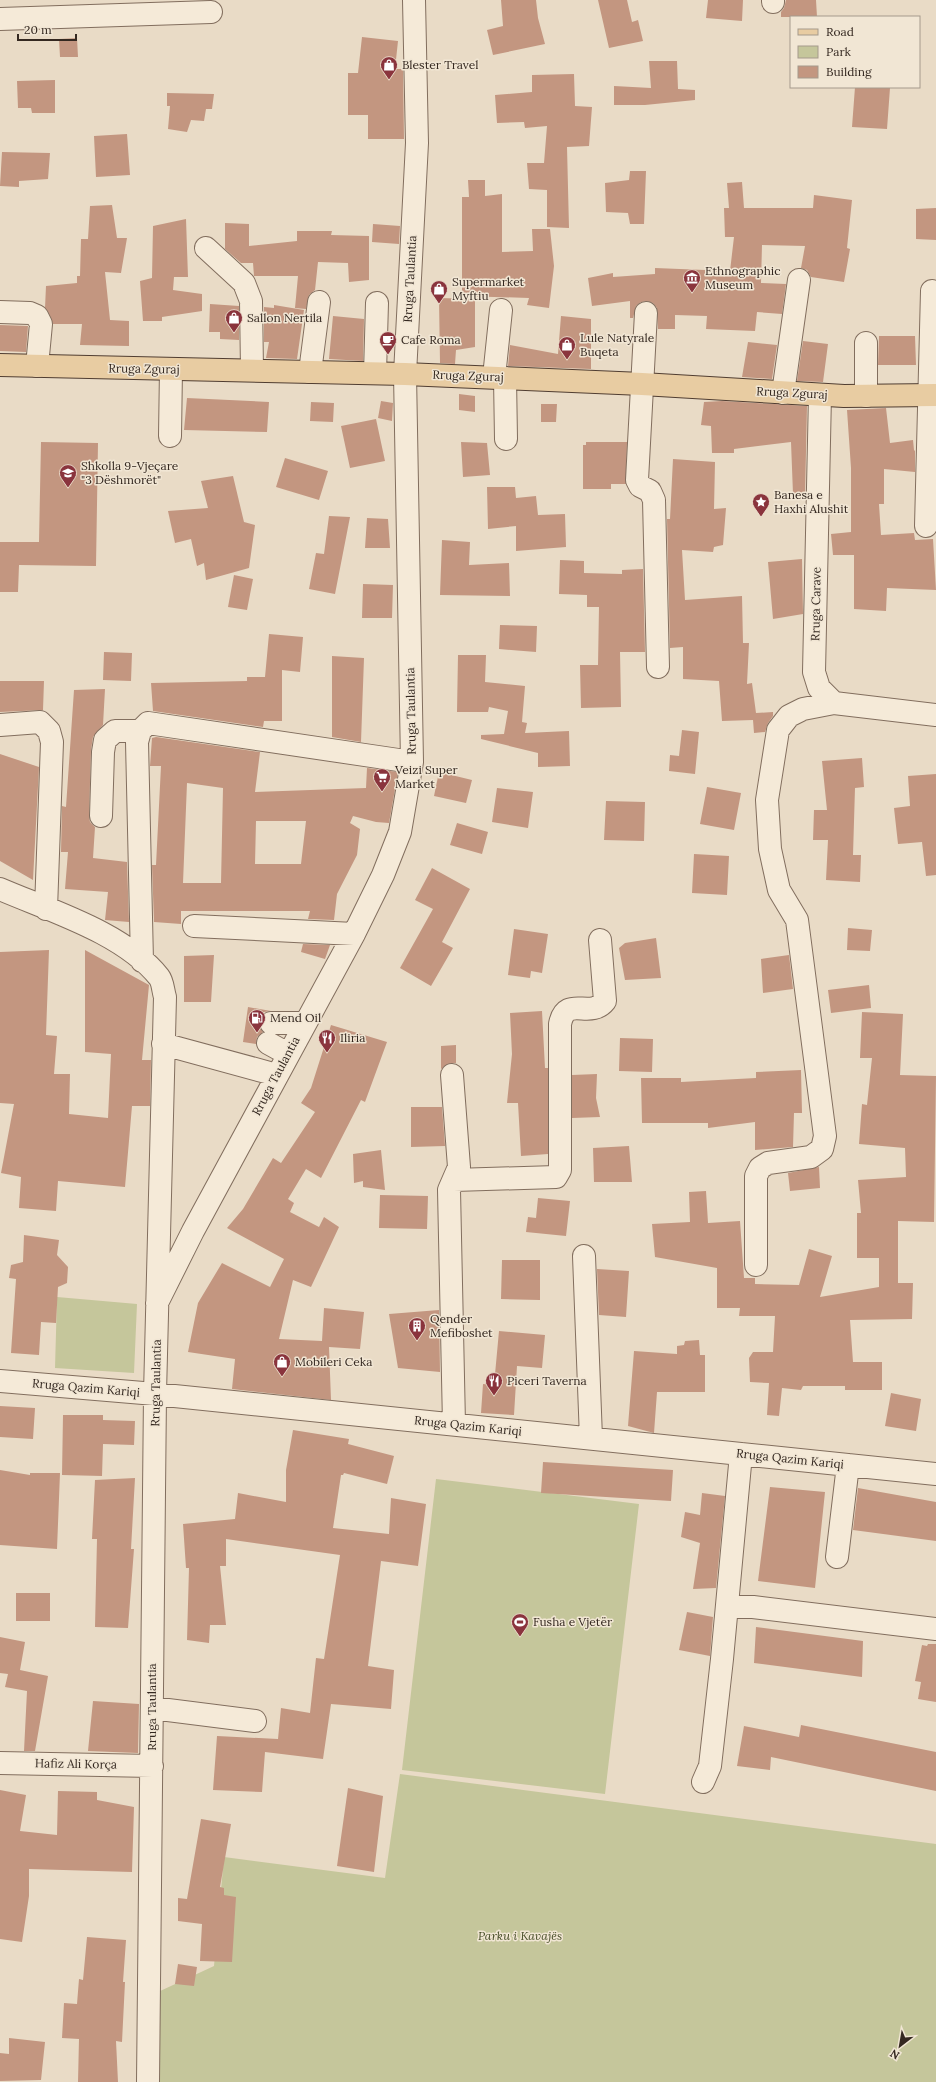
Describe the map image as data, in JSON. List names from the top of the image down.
{
  "streets": {
    "main road": ["Rruga Zguraj"],
    "street": [
      "Rruga Taulantia",
      "Rruga Carave",
      "Rruga Qazim Kariqi",
      "Hafiz Ali Korça"
    ]
  },
  "crossings": [
    ["Rruga Taulantia", "Rruga Zguraj"],
    ["Rruga Taulantia", "Rruga Qazim Kariqi"],
    ["Rruga Taulantia", "Hafiz Ali Korça"],
    ["Rruga Zguraj", "Rruga Carave"]
  ],
  "parks": ["Parku i Kavajës"],
  "places": {
    "shop": [
      "Blester Travel",
      "Supermarket Myftiu",
      "Sallon Nertila",
      "Lule Natyrale Buqeta",
      "Mobileri Ceka"
    ],
    "museum": ["Ethnographic Museum"],
    "cafe": ["Cafe Roma"],
    "school or university": ["Shkolla 9-Vjeçare \"3 Dëshmorët\""],
    "place": ["Banesa e Haxhi Alushit"],
    "supermarket": ["Veizi Super Market"],
    "fuel station": ["Mend Oil"],
    "restaurant": ["Iliria", "Piceri Taverna"],
    "building": ["Qender Mefiboshet"],
    "sports": ["Fusha e Vjetër"]
  },
  "legend": ["Road", "Park", "Building"],
  "scale_bar": "20 m",
  "north": "bottom left"
}
